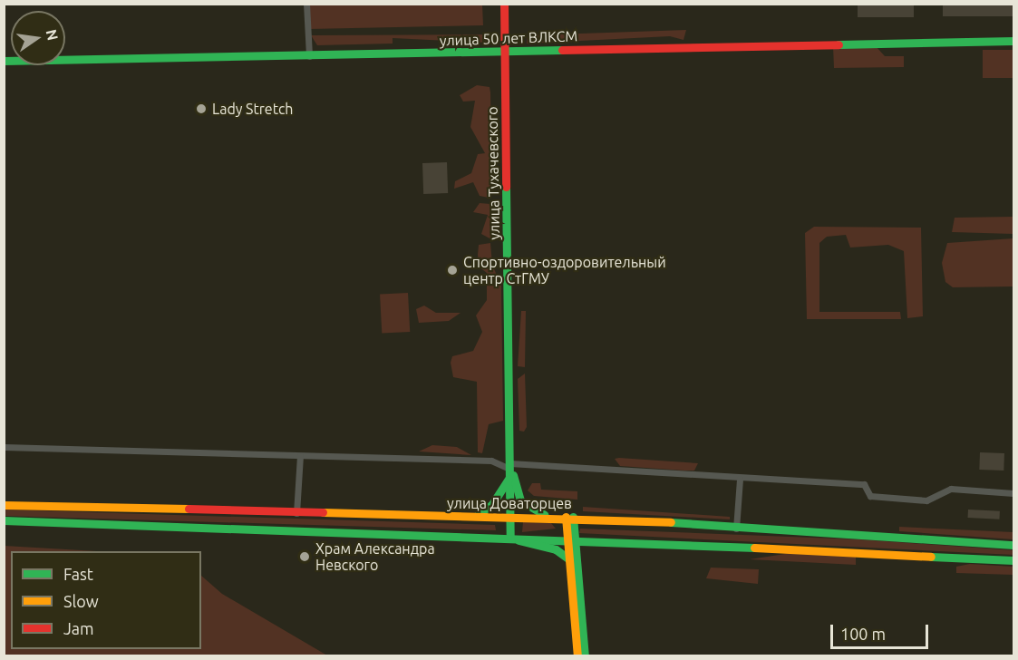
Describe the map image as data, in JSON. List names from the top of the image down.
{
  "streets": {
    "main road": ["улица 50 лет ВЛКСМ", "улица Тухачевского", "улица Доваторцев"]
  },
  "crossings": [
    ["улица 50 лет ВЛКСМ", "улица Тухачевского"],
    ["улица Тухачевского", "улица Доваторцев"]
  ],
  "places": ["Lady Stretch", "Спортивно-оздоровительный центр СтГМУ", "Храм Александра Невского"],
  "legend": ["Fast", "Slow", "Jam"],
  "scale_bar": "100 m",
  "north": "right"
}
